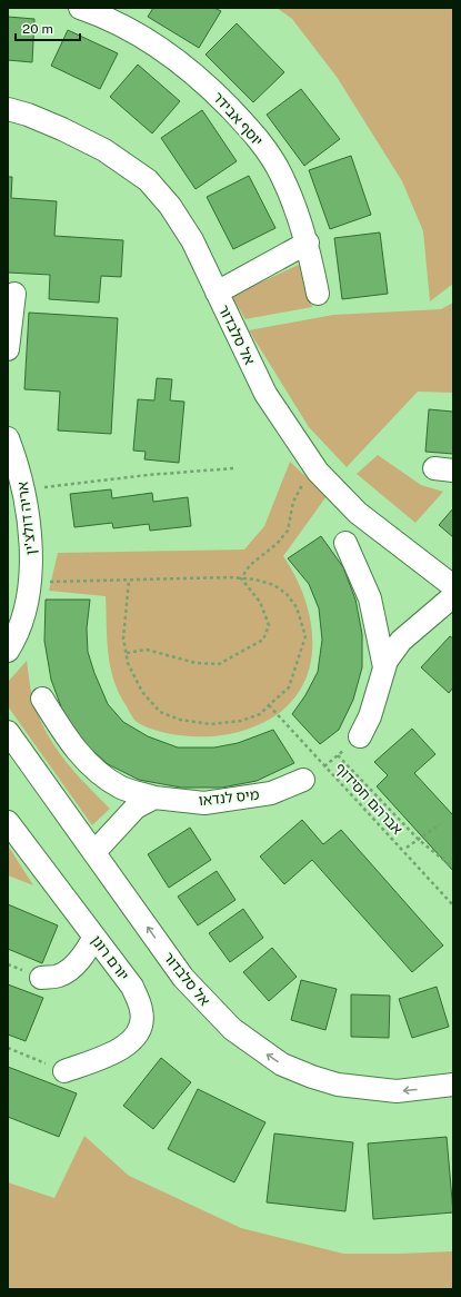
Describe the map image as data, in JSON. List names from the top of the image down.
{
  "streets": {
    "street": [
      "יוסף אבידר",
      "אל סלבדור",
      "אריה דולצ'ין",
      "מיס לנדאו",
      "יורם רונן"
    ],
    "path": ["אברהם חסידוף"]
  },
  "scale_bar": "20 m"
}
